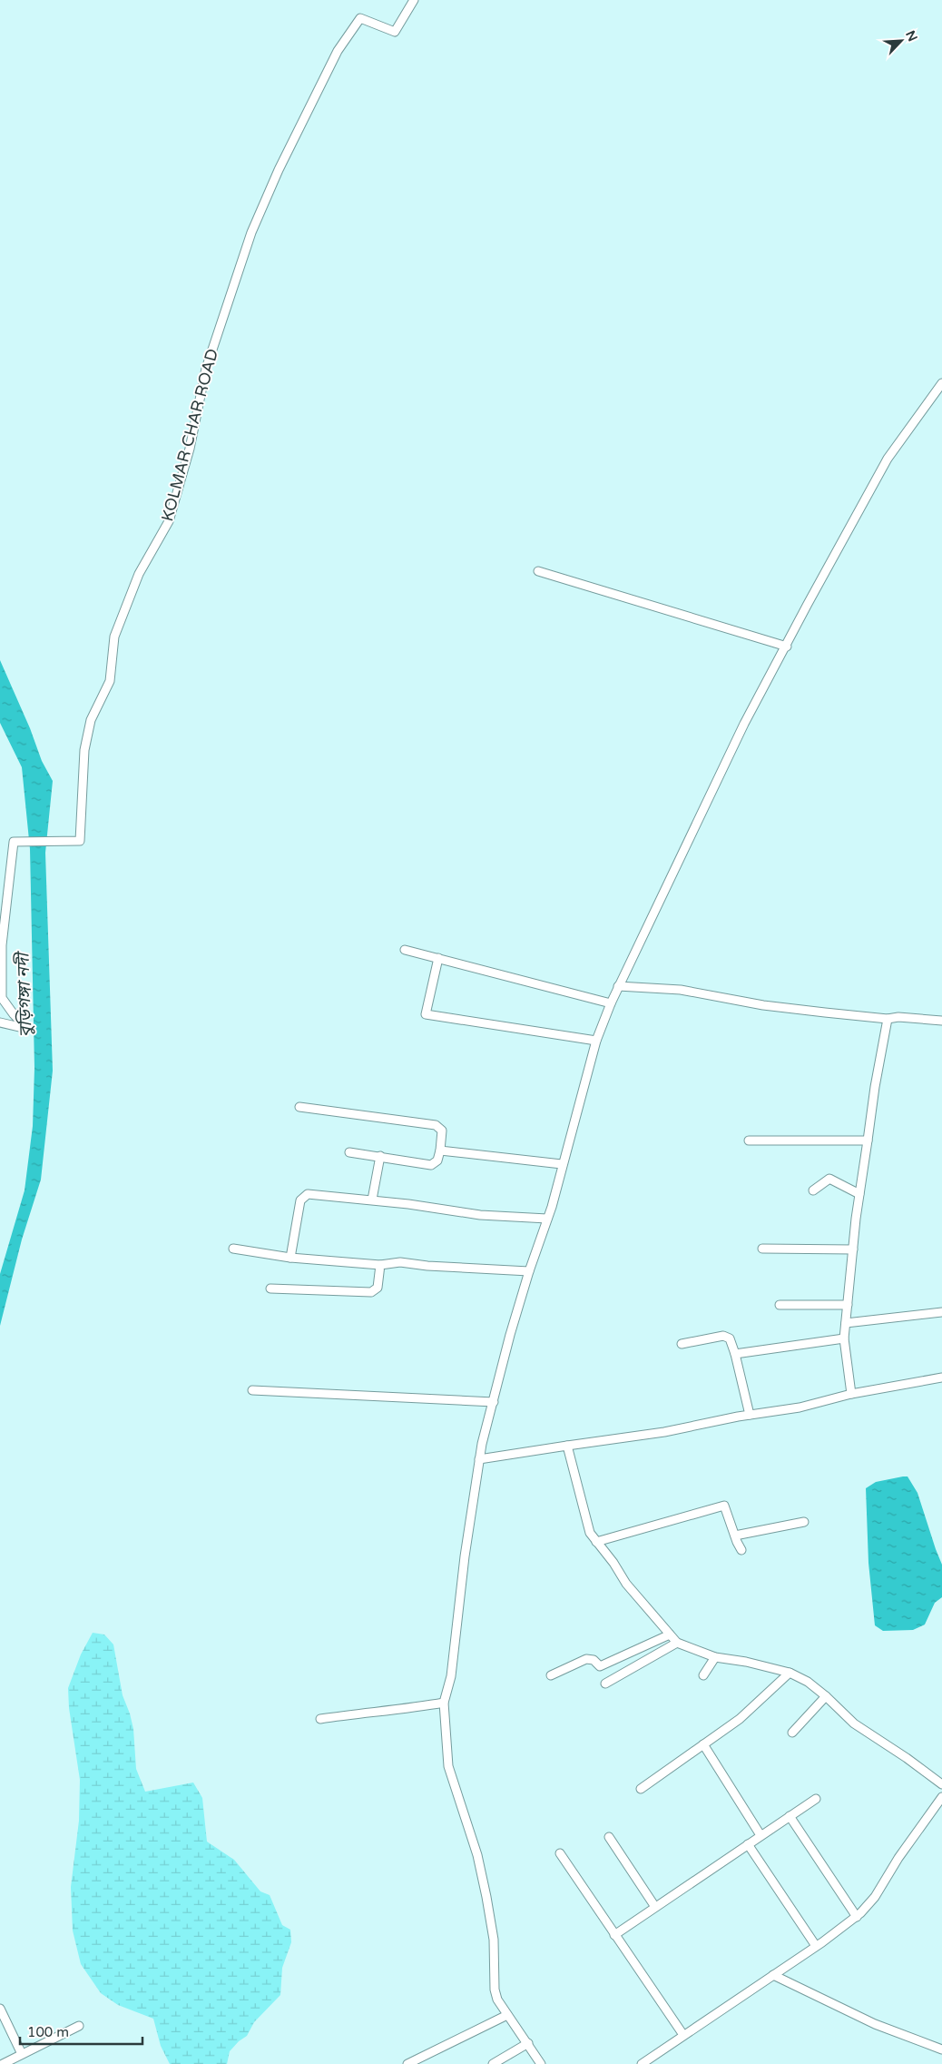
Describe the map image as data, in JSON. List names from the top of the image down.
{
  "streets": {
    "street": ["KOLMAR CHAR ROAD"]
  },
  "water": ["বুড়িগঙ্গা নদী"],
  "scale_bar": "100 m",
  "north": "top right"
}
